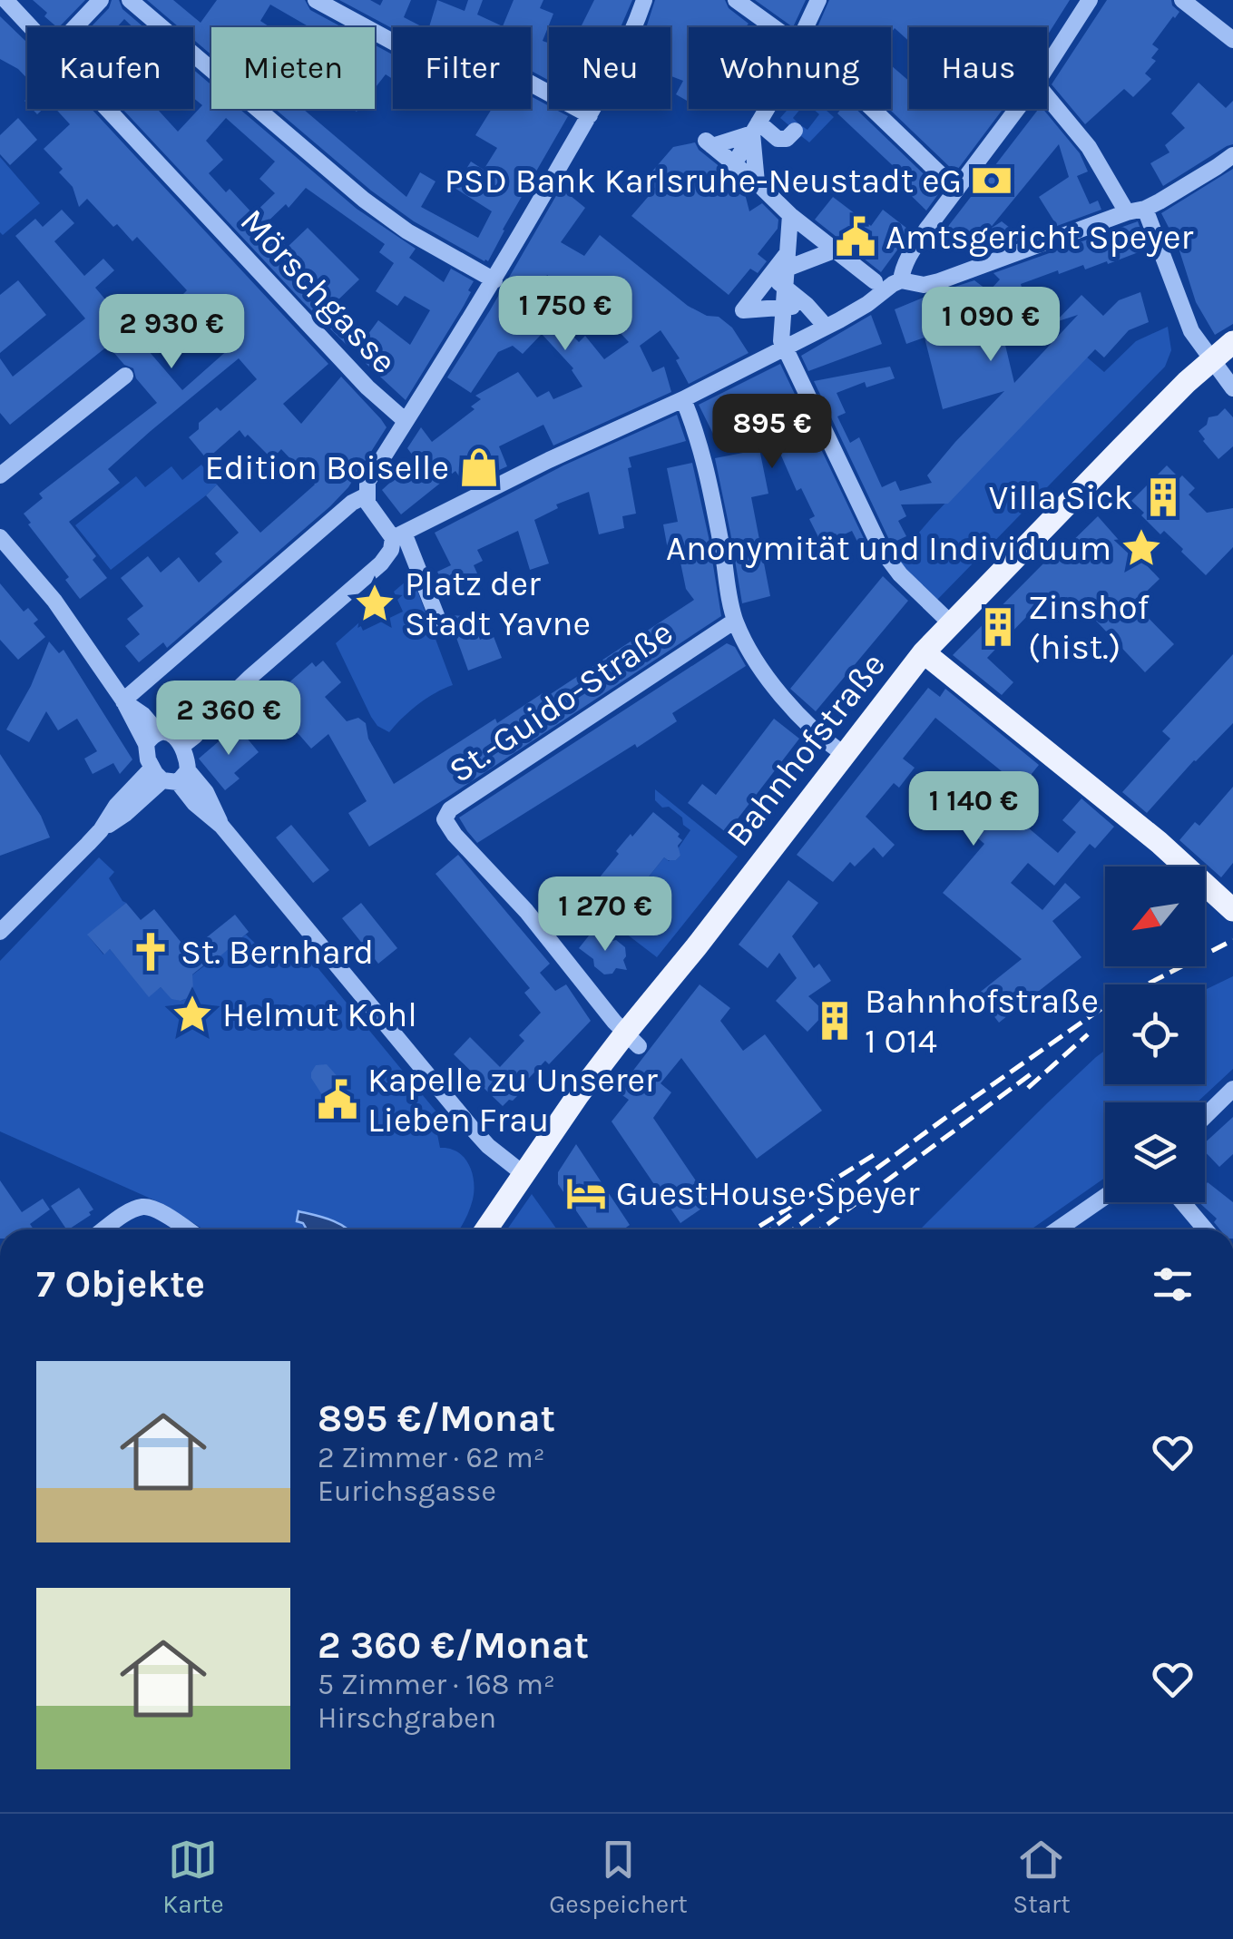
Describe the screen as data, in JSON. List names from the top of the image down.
{
  "streets": {
    "main road": ["Bahnhofstraße"],
    "street": ["Mörschgasse", "St.-Guido-Straße"]
  },
  "crossings": [
    ["St.-Guido-Straße", "Bahnhofstraße"]
  ],
  "places": {
    "bank": ["PSD Bank Karlsruhe-Neustadt eG"],
    "public building": ["Amtsgericht Speyer", "Kapelle zu Unserer Lieben Frau"],
    "shop": ["Edition Boiselle"],
    "building": ["Villa Sick", "Zinshof (hist.)", "Bahnhofstraße 1 O14"],
    "place": ["Anonymität und Individuum", "Platz der Stadt Yavne", "Helmut Kohl"],
    "church": ["St. Bernhard"],
    "hotel": ["GuestHouse Speyer"]
  },
  "north": "bottom left",
  "page": {
    "chip": [
      "Kaufen",
      "Mieten",
      "Filter",
      "Neu",
      "Wohnung",
      "Haus"
    ],
    "price": [
      "1 750 €",
      "1 090 €",
      "2 930 €",
      "895 €",
      "2 360 €",
      "1 140 €",
      "1 270 €"
    ],
    "heading": "7 Objekte",
    "list": [
      {
        "name": "895 €/Monat",
        "note": "2 Zimmer · 62 m² · Eurichsgasse"
      },
      {
        "name": "2 360 €/Monat",
        "note": "5 Zimmer · 168 m² · Hirschgraben"
      }
    ],
    "tabs": ["Karte", "Gespeichert", "Start"]
  }
}
